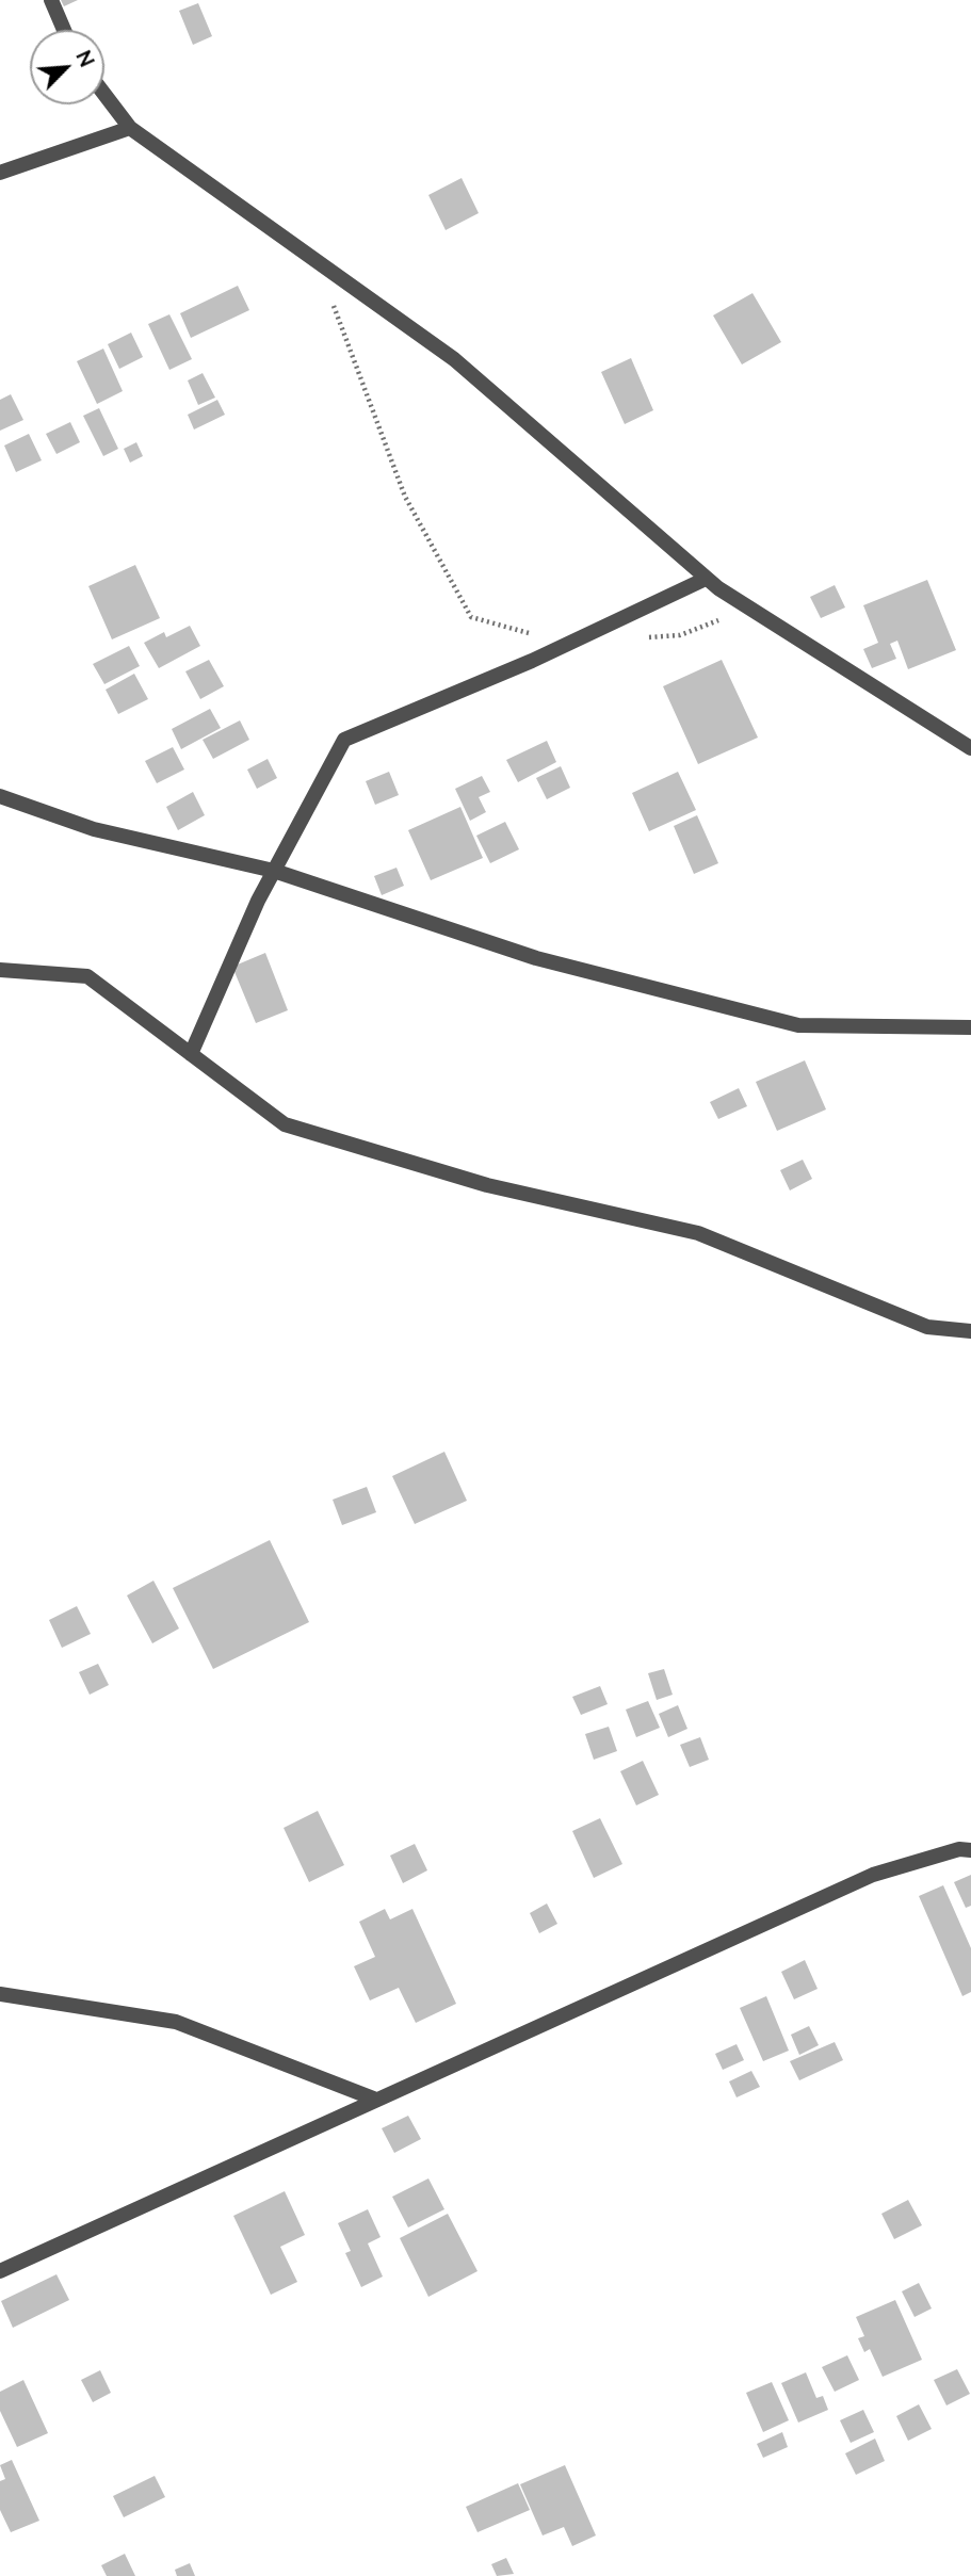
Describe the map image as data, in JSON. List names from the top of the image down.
{
  "north": "top right"
}
